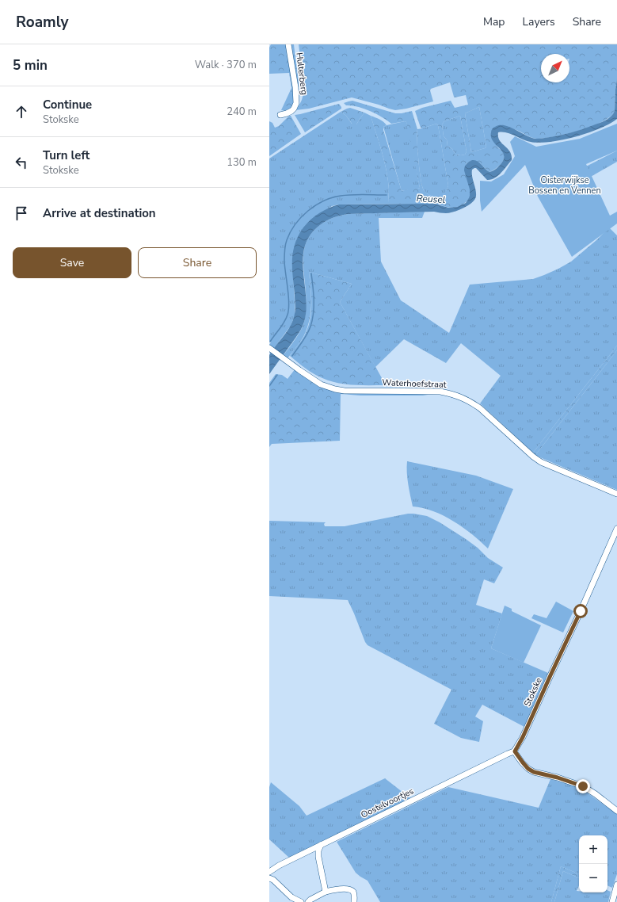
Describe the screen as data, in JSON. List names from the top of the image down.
{
  "streets": {
    "street": [
      "Hulterberg",
      "Waterhoefstraat",
      "Stokske",
      "Oostelvoortjes"
    ]
  },
  "crossings": [
    ["Stokske", "Oostelvoortjes"]
  ],
  "water": ["Reusel"],
  "parks": ["Oisterwijkse Bossen en Vennen"],
  "north": "top right",
  "page": {
    "header": "Roamly",
    "nav": ["Map", "Layers", "Share"],
    "heading": ["5 min", "Walk · 370 m"],
    "list": [
      ["Continue", "Stokske", "240 m"],
      ["Turn left", "Stokske", "130 m"],
      "Arrive at destination"
    ],
    "buttons": ["Save", "Share"],
    "map_buttons": ["+", "−"]
  }
}
